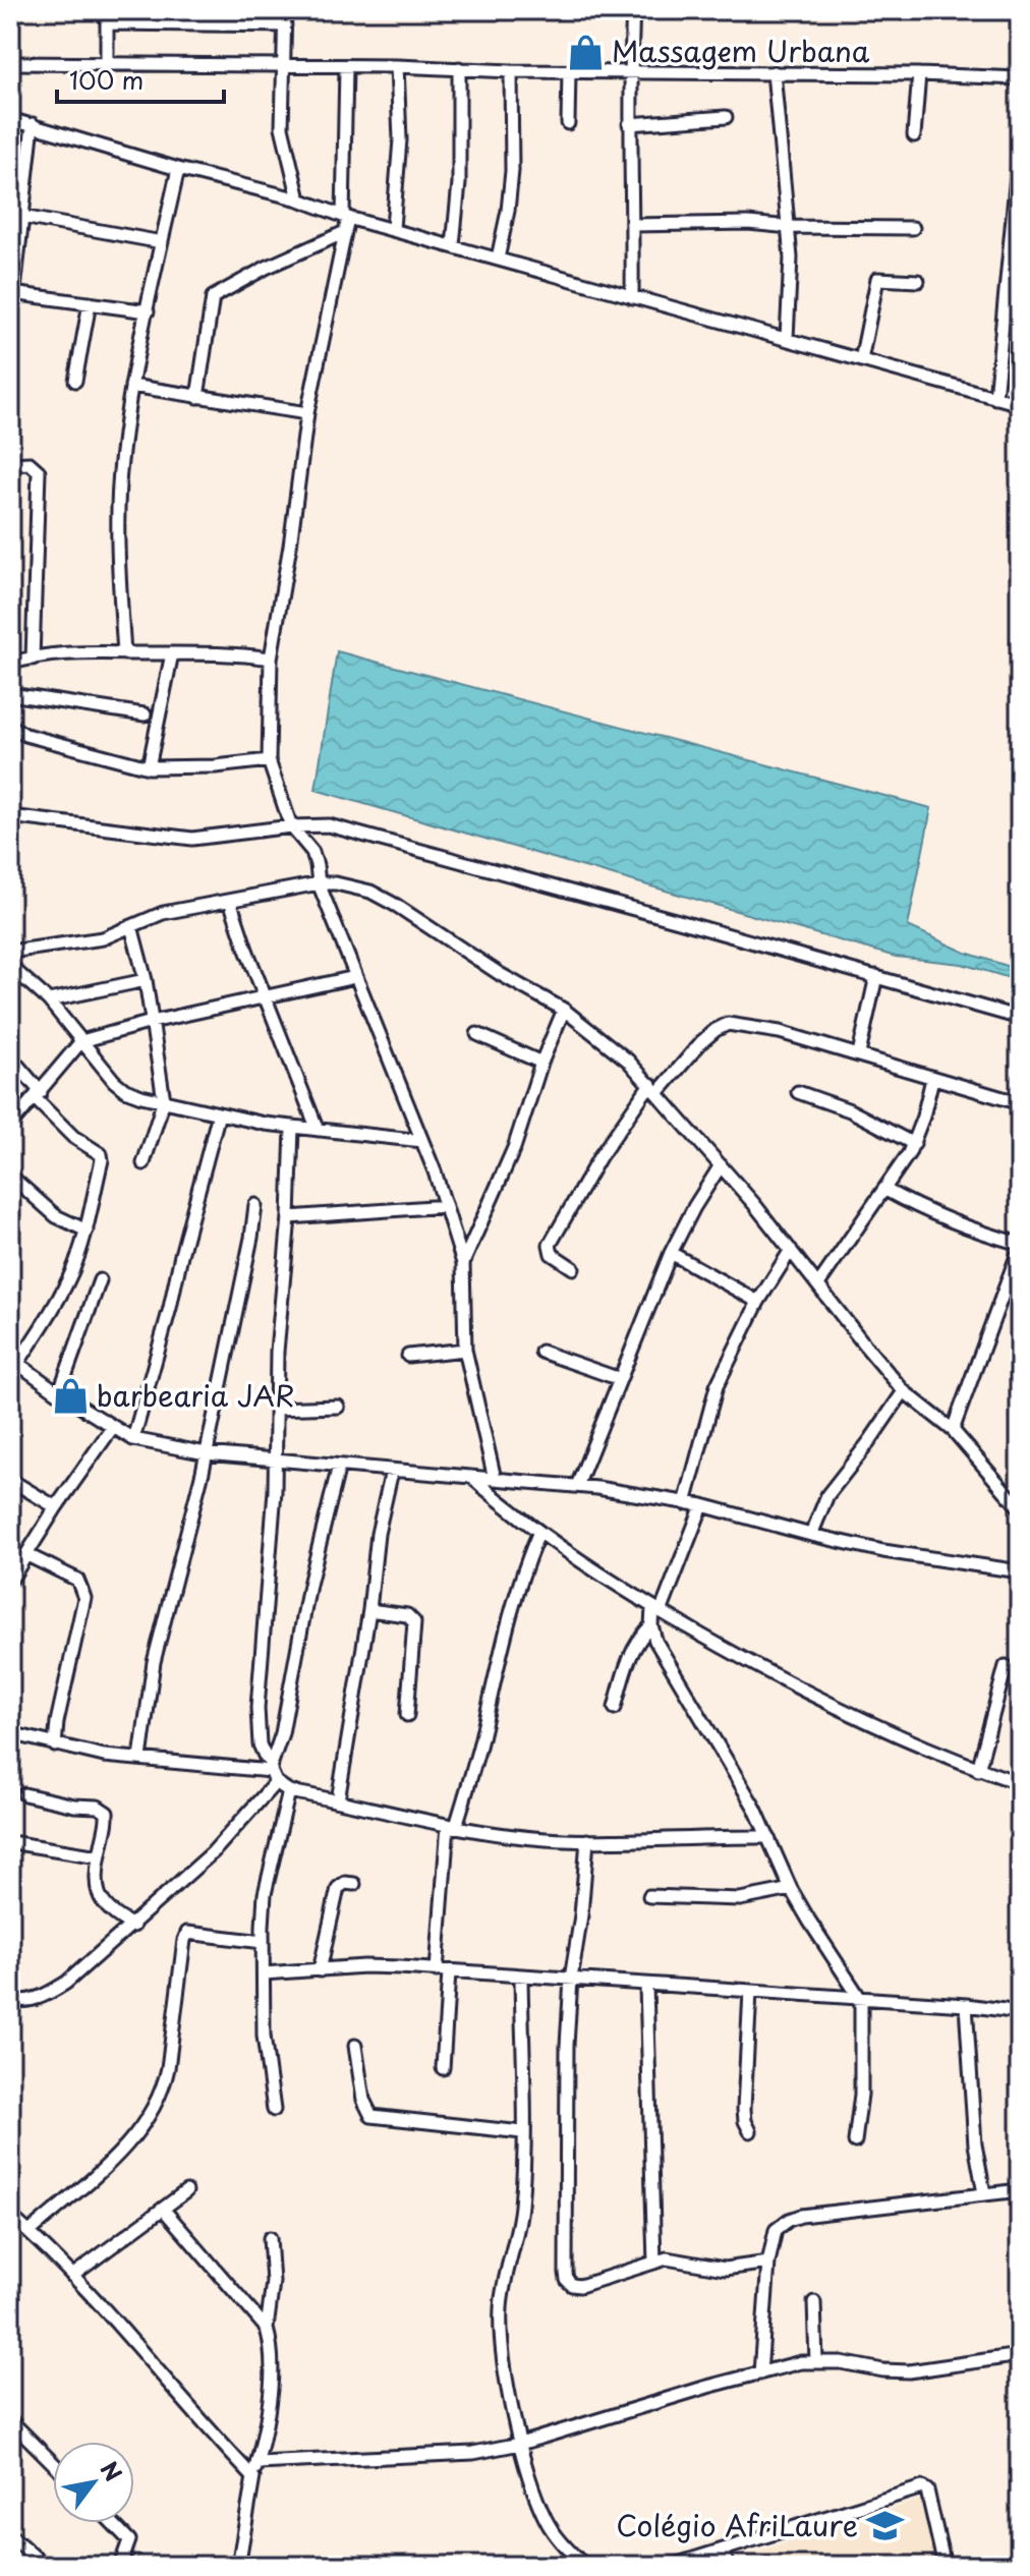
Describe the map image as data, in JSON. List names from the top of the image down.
{
  "places": {
    "shop": ["Massagem Urbana", "barbearia JAR"],
    "school or university": ["Colégio AfriLaure"]
  },
  "scale_bar": "100 m",
  "north": "top right"
}
